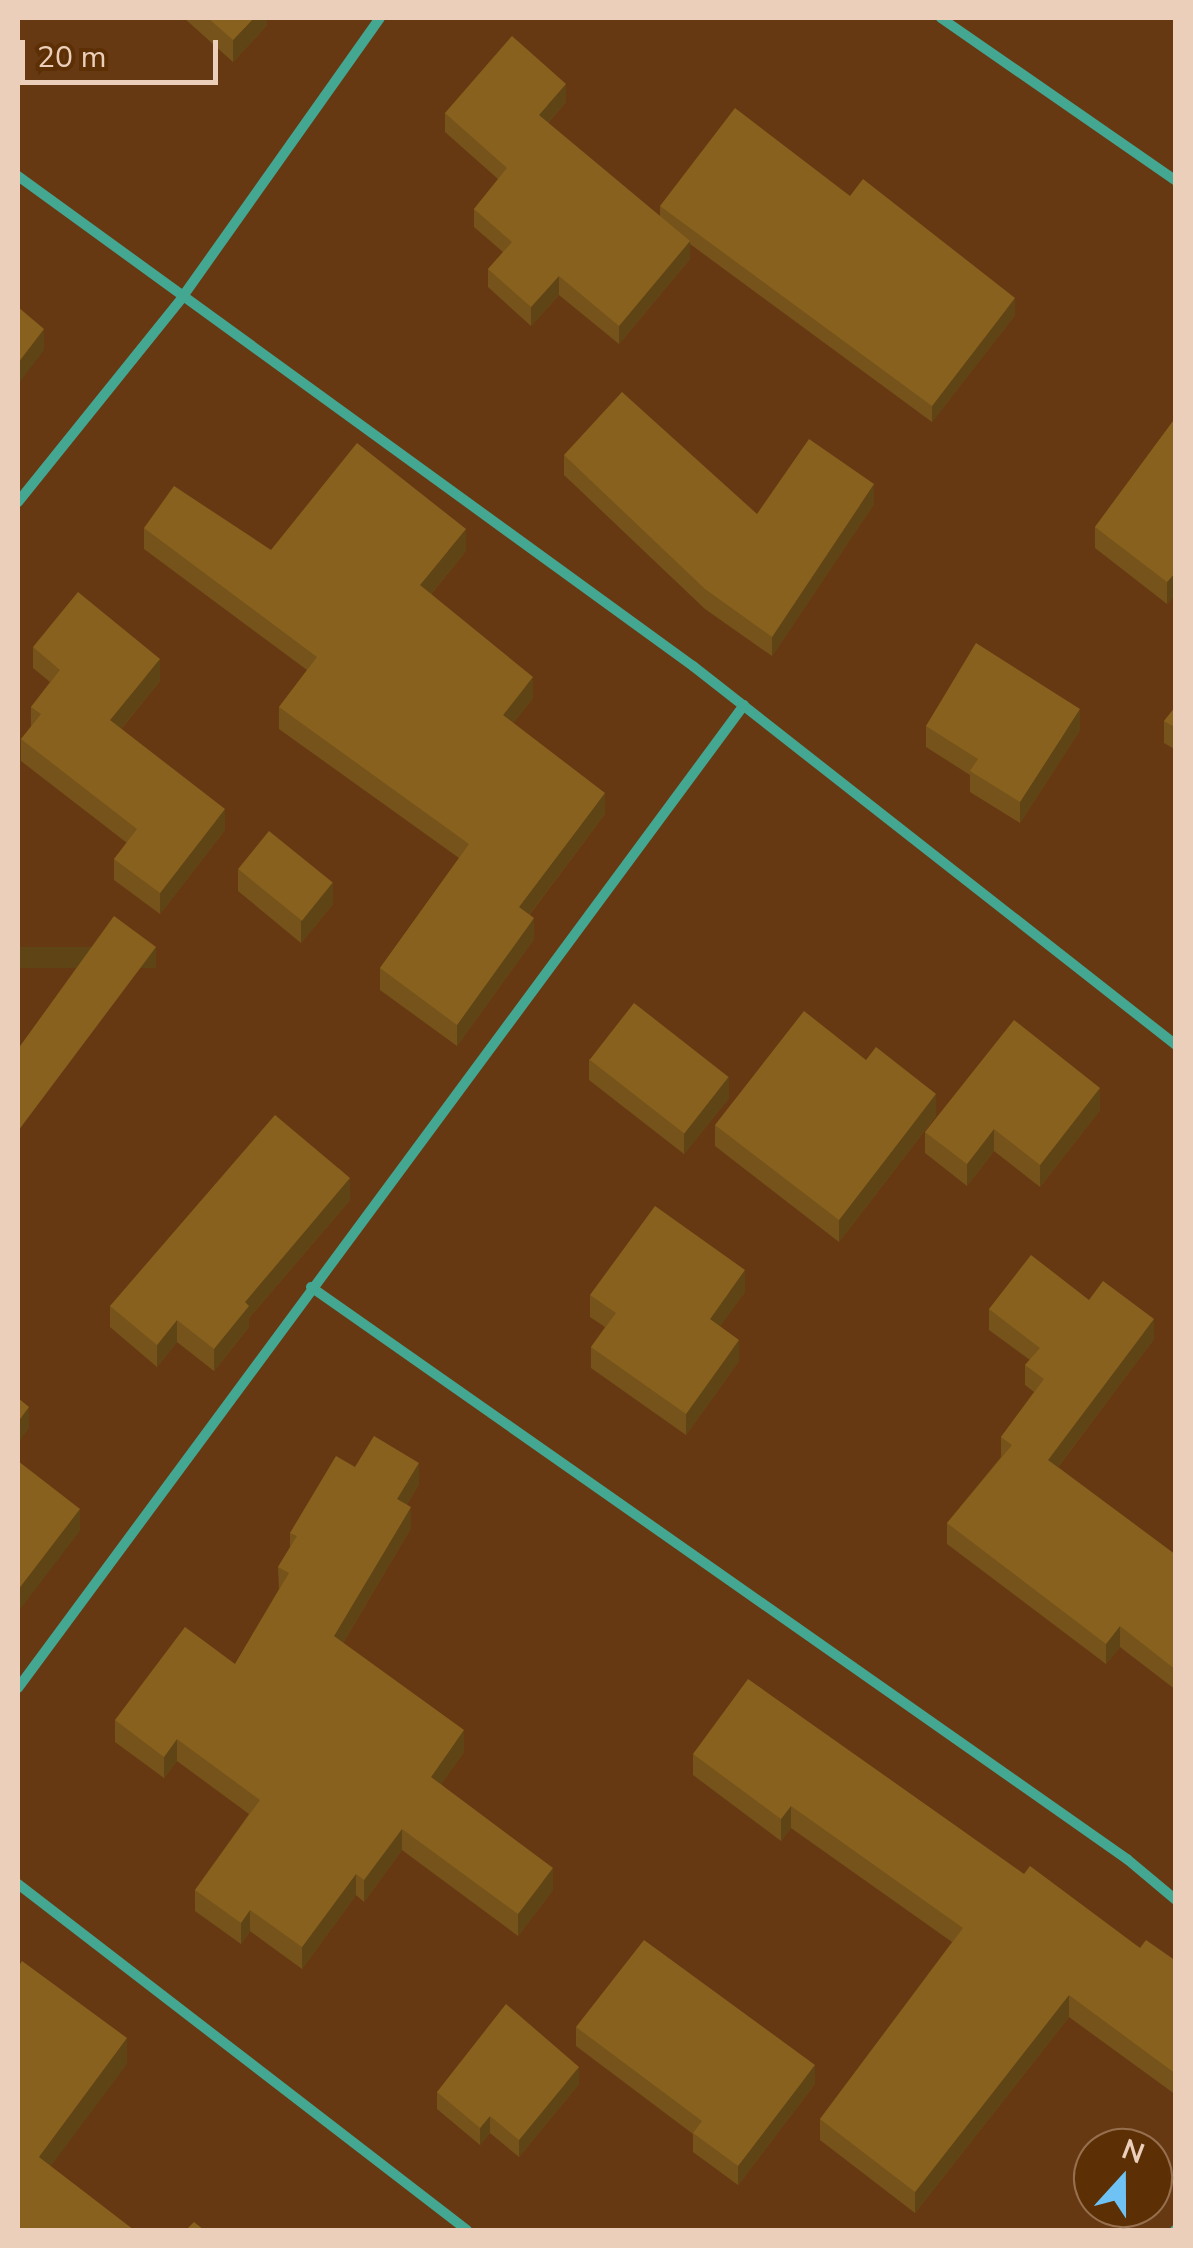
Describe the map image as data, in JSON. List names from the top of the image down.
{
  "scale_bar": "20 m",
  "north": "top"
}
